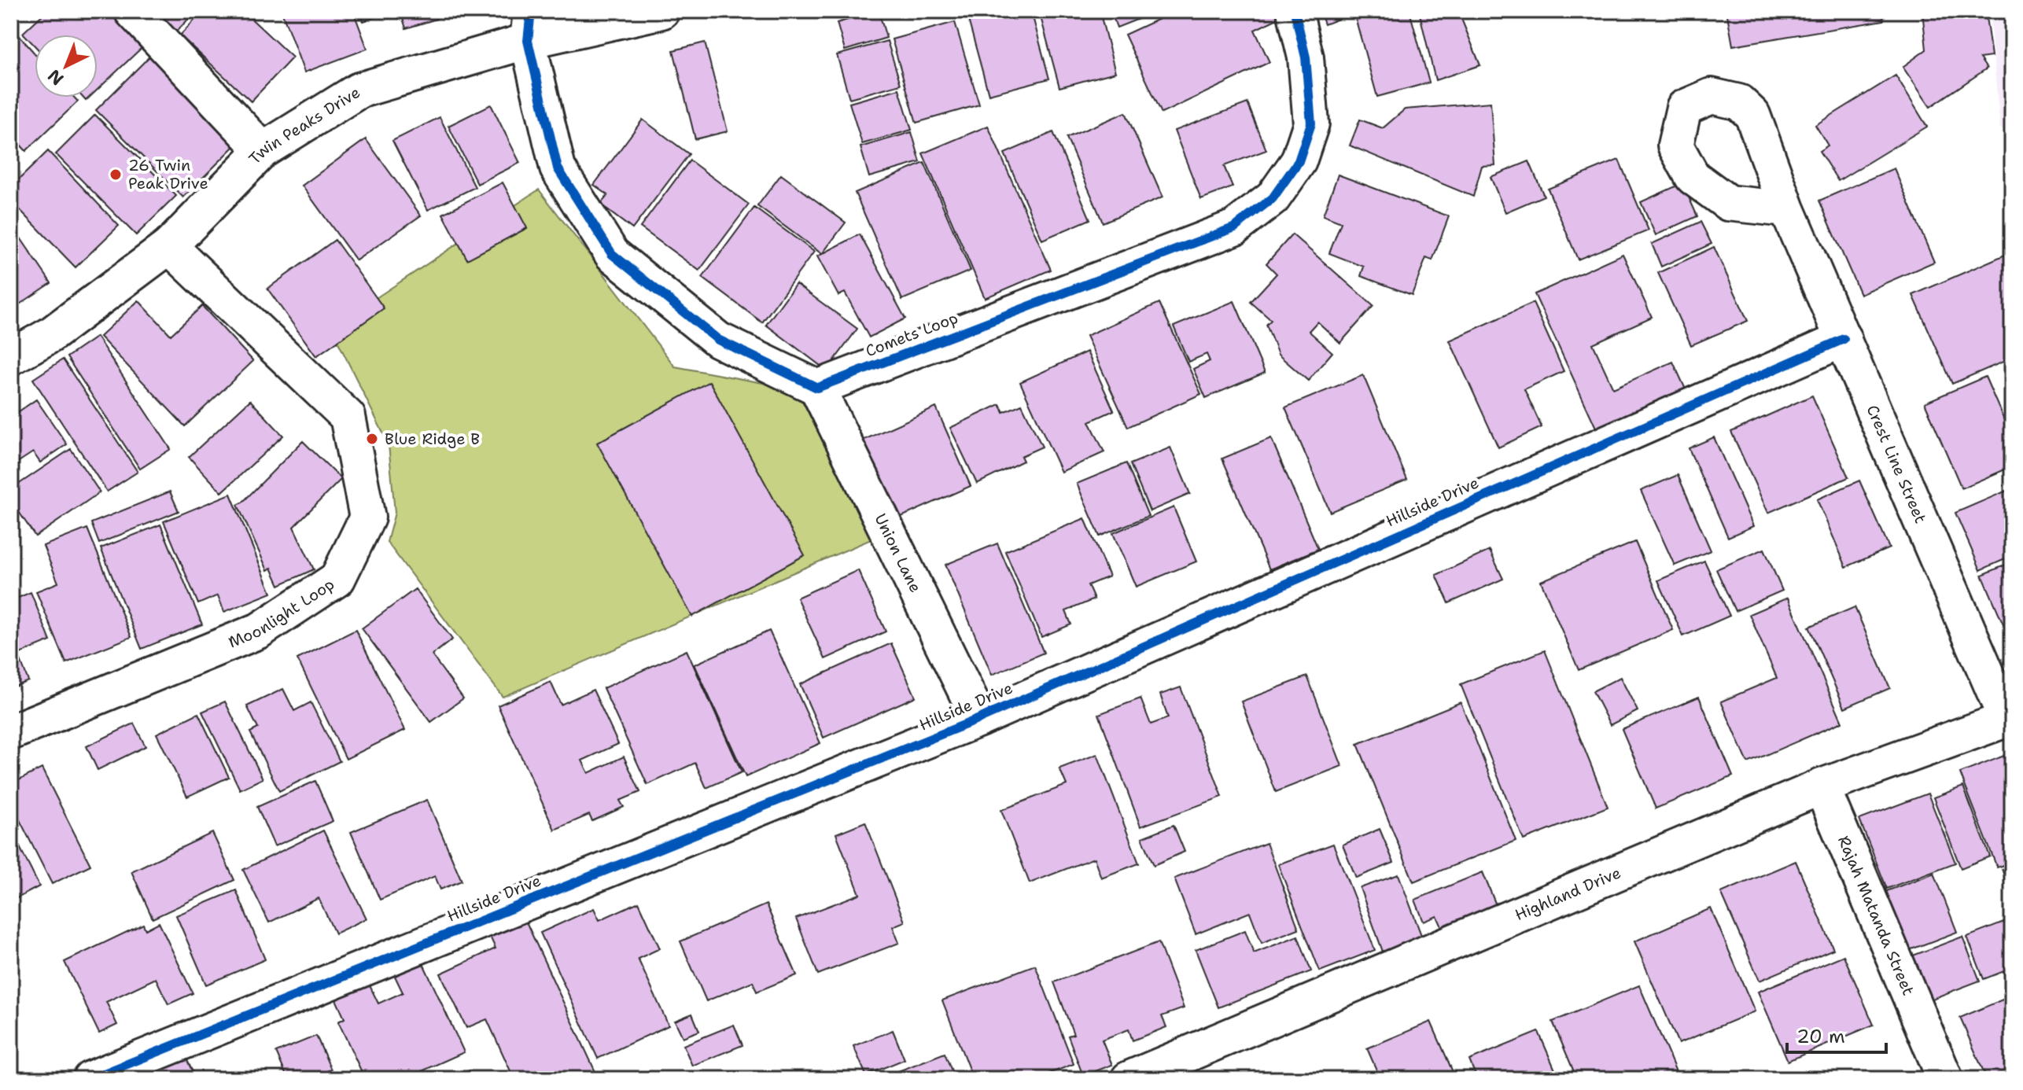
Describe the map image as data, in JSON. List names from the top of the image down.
{
  "streets": {
    "street": [
      "Twin Peaks Drive",
      "Comets Loop",
      "Crest Line Street",
      "Hillside Drive",
      "Union Lane",
      "Moonlight Loop",
      "Highland Drive",
      "Rajah Matanda Street"
    ]
  },
  "crossings": [
    ["Twin Peaks Drive", "Moonlight Loop"],
    ["Comets Loop", "Union Lane"],
    ["Crest Line Street", "Hillside Drive"],
    ["Crest Line Street", "Highland Drive"],
    ["Hillside Drive", "Union Lane"],
    ["Highland Drive", "Rajah Matanda Street"]
  ],
  "places": ["26 Twin Peak Drive", "Blue Ridge B"],
  "scale_bar": "20 m",
  "north": "bottom left"
}
